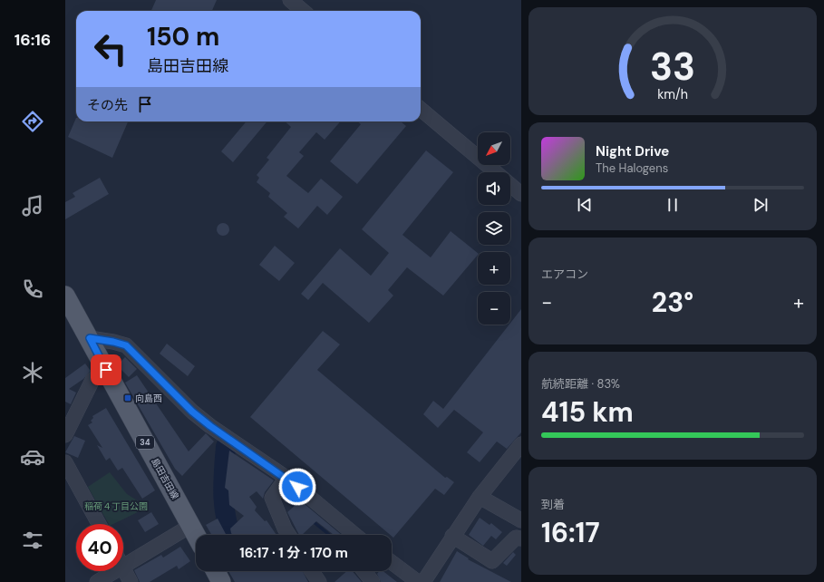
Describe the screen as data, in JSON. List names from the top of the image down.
{
  "streets": {
    "main road": ["34", "島田吉田線"]
  },
  "parks": ["稲荷４丁目公園"],
  "places": {
    "transit": ["向島西"]
  },
  "north": "bottom left",
  "page": {
    "tabs": "16:16",
    "turn": ["150 m", "島田吉田線"],
    "then": "その先",
    "map_buttons": ["+", "−"],
    "song": ["Night Drive", "The Halogens"],
    "tile": [
      "エアコン",
      ["航続距離 · 83%", "415 km"],
      ["到着", "16:17"]
    ],
    "heat": ["−", "23°", "+"],
    "limit": "40",
    "trip": "16:17 · 1 分 · 170 m",
    "gauge": ["33", "km/h"]
  }
}
